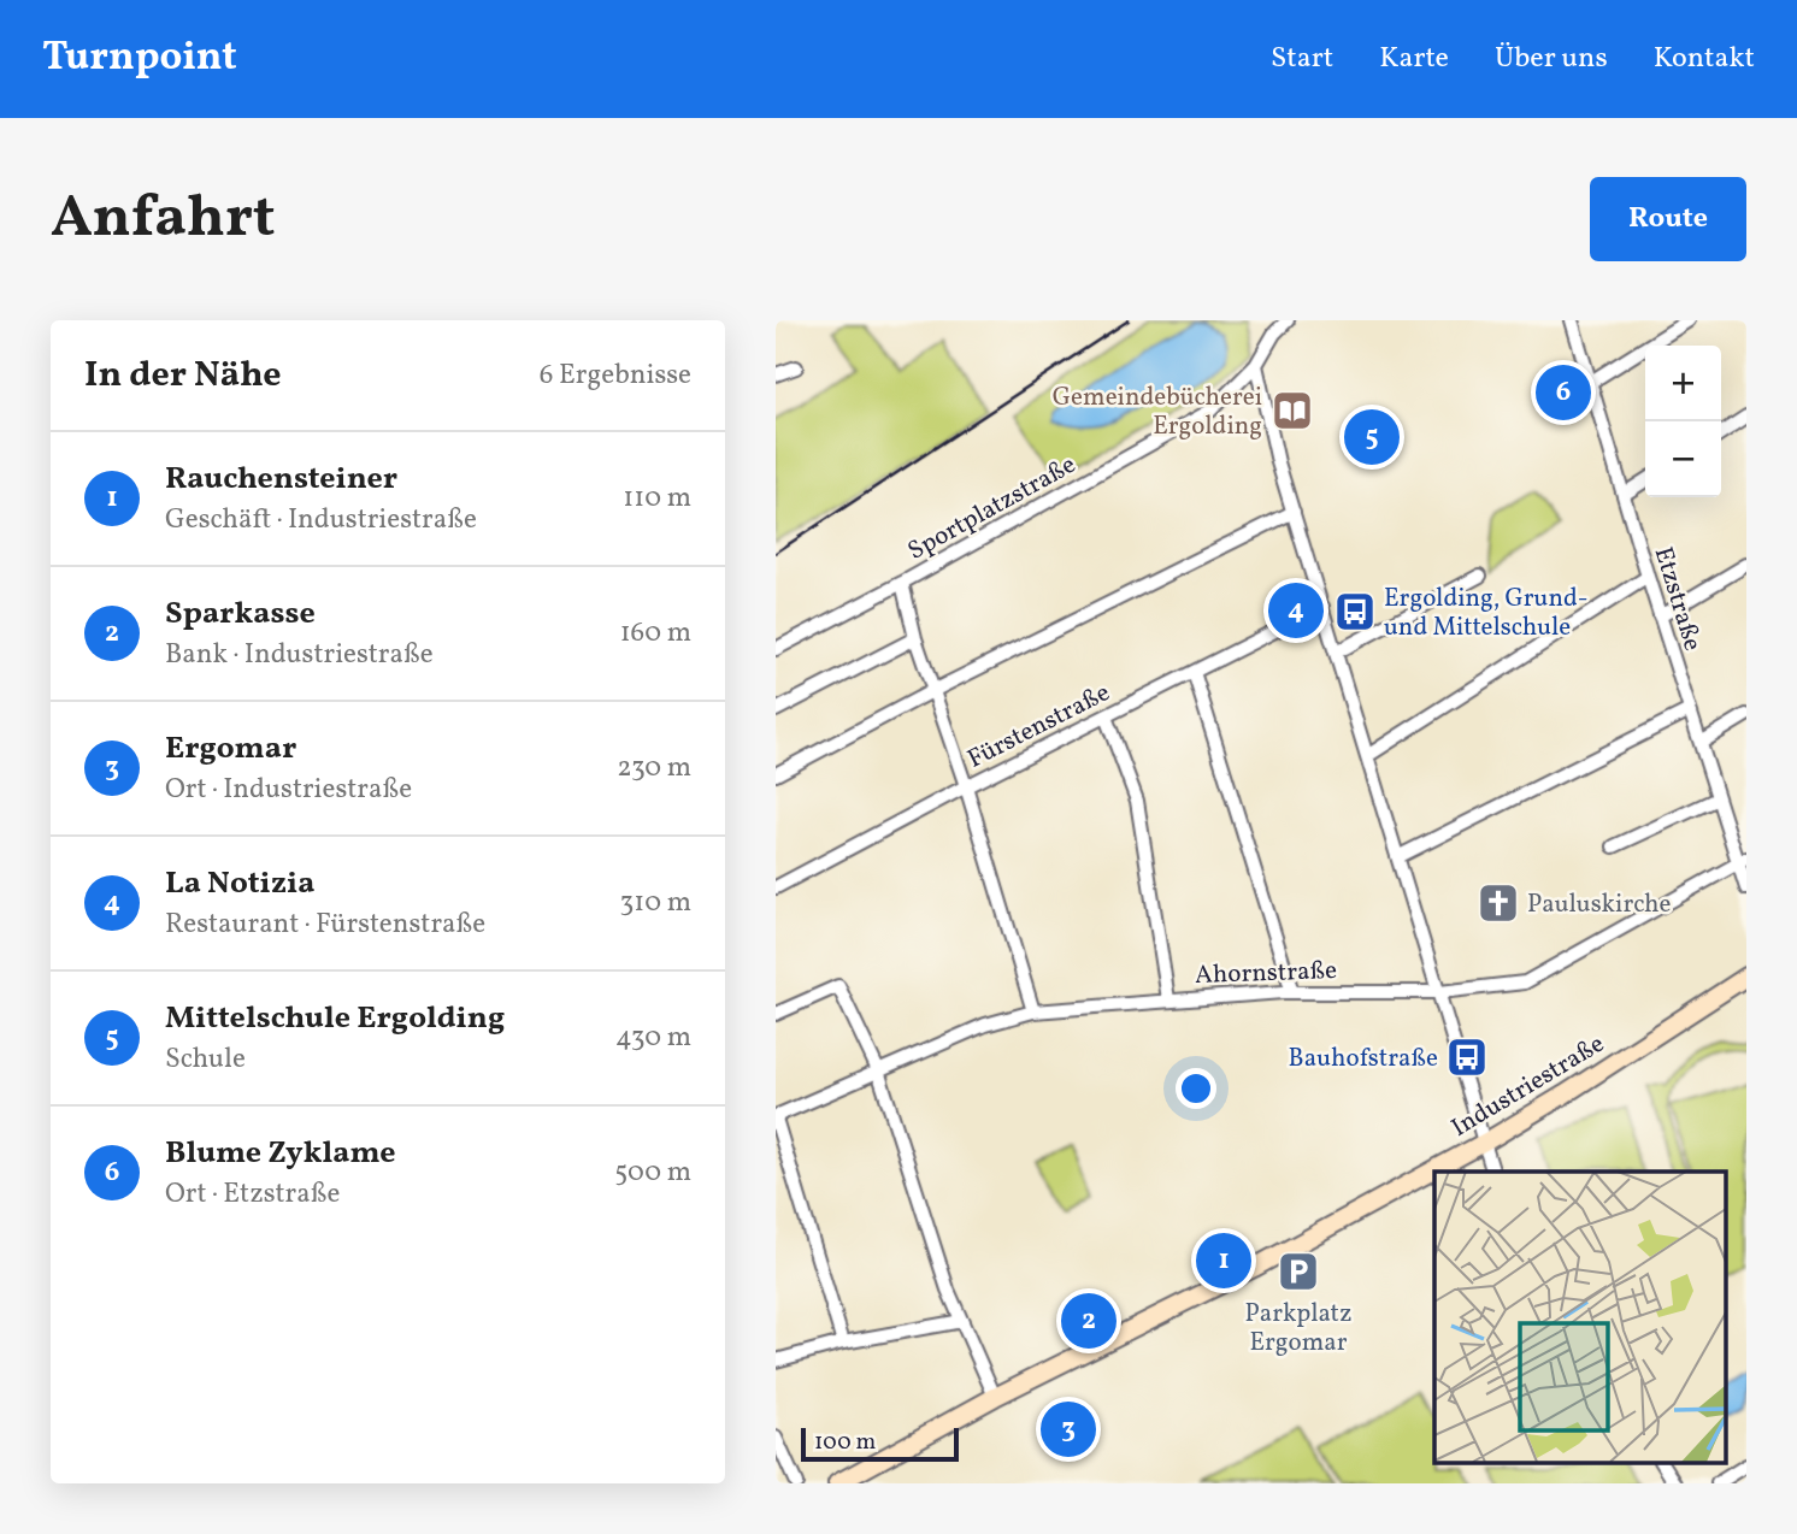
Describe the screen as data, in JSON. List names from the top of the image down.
{
  "streets": {
    "street": [
      "Sportplatzstraße",
      "Etzstraße",
      "Fürstenstraße",
      "Ahornstraße",
      "Industriestraße"
    ]
  },
  "crossings": [
    ["Etzstraße", "Ahornstraße"]
  ],
  "places": {
    "library": ["Gemeindebücherei Ergolding"],
    "bus stop": ["Ergolding, Grund- und Mittelschule", "Bauhofstraße"],
    "church": ["Pauluskirche"],
    "parking": ["Parkplatz Ergomar"]
  },
  "scale_bar": "100 m",
  "page": {
    "header": "Turnpoint",
    "nav": [
      "Start",
      "Karte",
      "Über uns",
      "Kontakt"
    ],
    "buttons": "Route",
    "title": "Anfahrt",
    "heading": ["In der Nähe", "6 Ergebnisse"],
    "map_buttons": ["+", "−"],
    "pins": [
      "6",
      "5",
      "4",
      "1",
      "2",
      "3"
    ],
    "list": [
      {
        "mark": "1",
        "name": "Rauchensteiner",
        "note": "Geschäft · Industriestraße",
        "value": "110 m"
      },
      {
        "mark": "2",
        "name": "Sparkasse",
        "note": "Bank · Industriestraße",
        "value": "160 m"
      },
      {
        "mark": "3",
        "name": "Ergomar",
        "note": "Ort · Industriestraße",
        "value": "230 m"
      },
      {
        "mark": "4",
        "name": "La Notizia",
        "note": "Restaurant · Fürstenstraße",
        "value": "310 m"
      },
      {
        "mark": "5",
        "name": "Mittelschule Ergolding",
        "note": "Schule",
        "value": "430 m"
      },
      {
        "mark": "6",
        "name": "Blume Zyklame",
        "note": "Ort · Etzstraße",
        "value": "500 m"
      }
    ],
    "scale": "100 m"
  }
}
